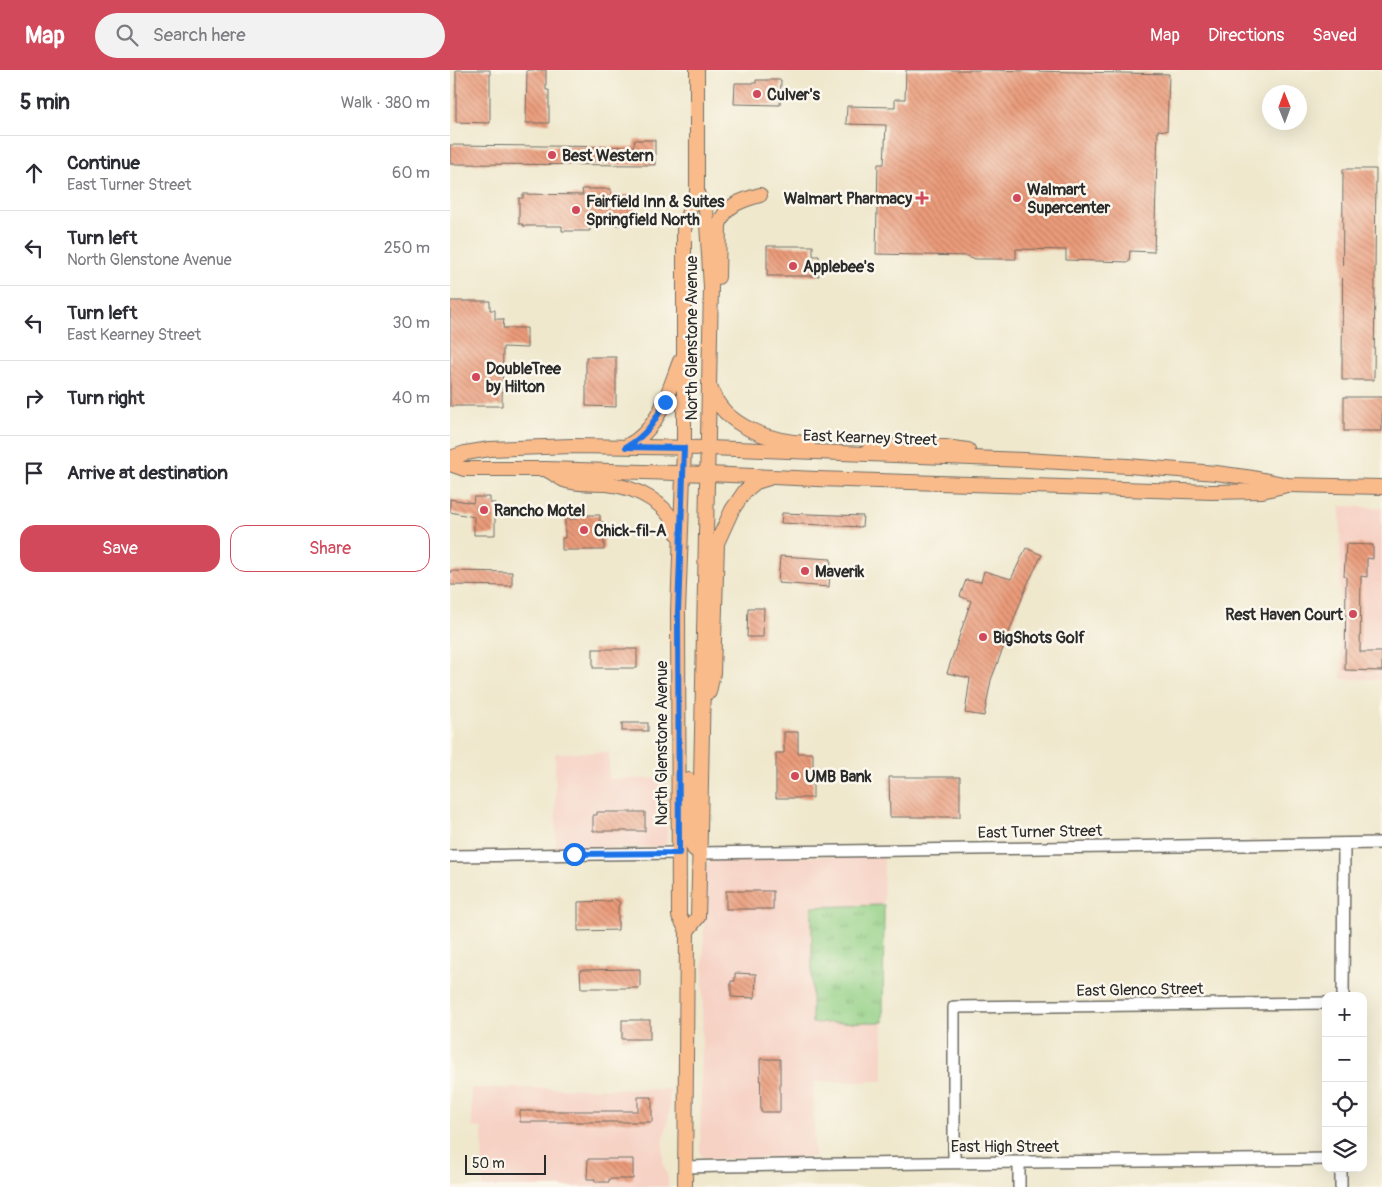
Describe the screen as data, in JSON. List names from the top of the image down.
{
  "streets": {
    "main road": ["North Glenstone Avenue", "East Kearney Street"],
    "street": ["East Turner Street", "East Glenco Street", "East High Street"]
  },
  "crossings": [
    ["North Glenstone Avenue", "East Kearney Street"],
    ["North Glenstone Avenue", "East Turner Street"],
    ["North Glenstone Avenue", "East High Street"],
    ["East Glenco Street", "East High Street"]
  ],
  "places": {
    "other": [
      "Culver's",
      "Best Western",
      "Walmart Supercenter",
      "Fairfield Inn & Suites Springfield North",
      "Applebee's",
      "DoubleTree by Hilton",
      "Rancho Motel",
      "Chick-fil-A",
      "Maverik",
      "Rest Haven Court",
      "BigShots Golf",
      "UMB Bank"
    ],
    "health": ["Walmart Pharmacy"]
  },
  "scale_bar": "50 m",
  "north": "top",
  "page": {
    "header": "Map",
    "search": "Search here",
    "nav": ["Map", "Directions", "Saved"],
    "heading": ["5 min", "Walk · 380 m"],
    "list": [
      ["Continue", "East Turner Street", "60 m"],
      ["Turn left", "North Glenstone Avenue", "250 m"],
      ["Turn left", "East Kearney Street", "30 m"],
      ["Turn right", "40 m"],
      "Arrive at destination"
    ],
    "buttons": ["Save", "Share"],
    "map_buttons": ["+", "−"],
    "scale": "50 m"
  }
}
